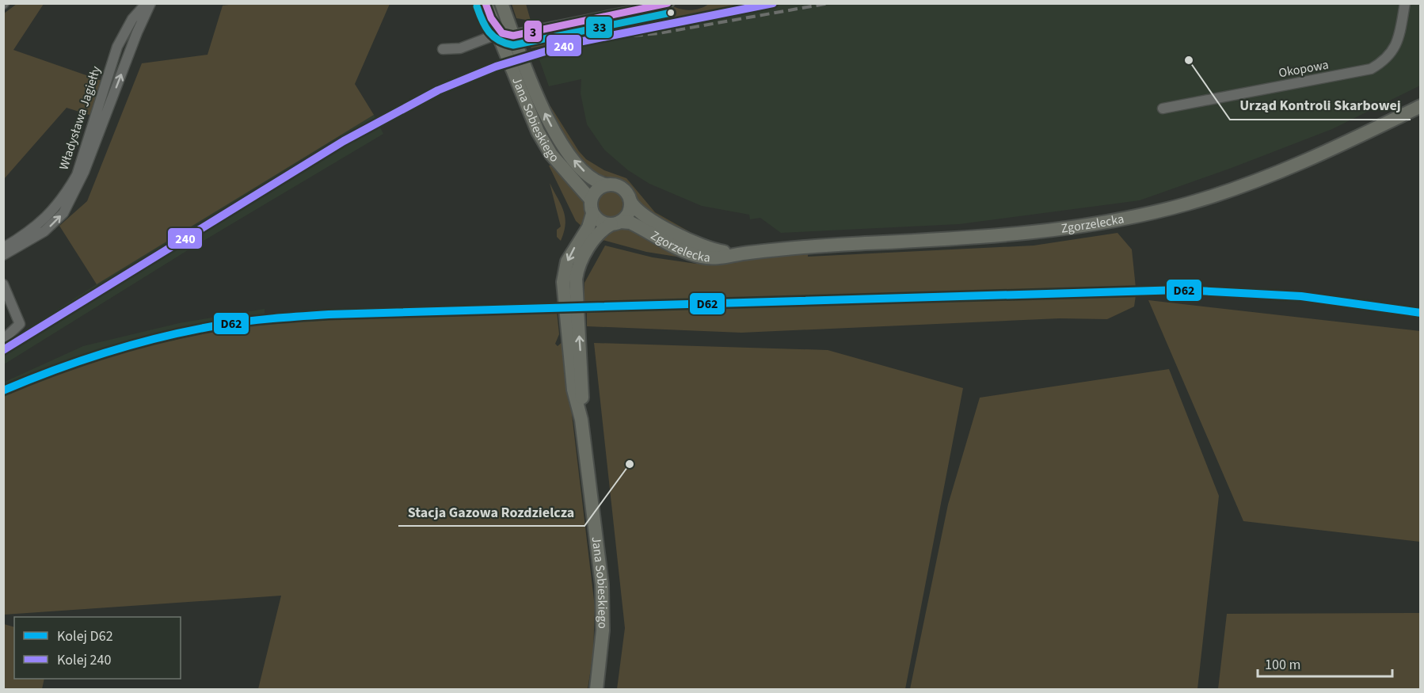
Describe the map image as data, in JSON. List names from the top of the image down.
{
  "streets": {
    "main road": ["Jana Sobieskiego", "Zgorzelecka"],
    "street": ["Okopowa", "Władysława Jagiełły"]
  },
  "crossings": [
    ["Jana Sobieskiego", "Zgorzelecka"]
  ],
  "places": ["Urząd Kontroli Skarbowej", "Stacja Gazowa Rozdzielcza"],
  "lines": [
    "rail line 240",
    "transit line 3",
    "transit line 33",
    "rail line D62"
  ],
  "legend": ["Kolej D62", "Kolej 240"],
  "scale_bar": "100 m"
}
